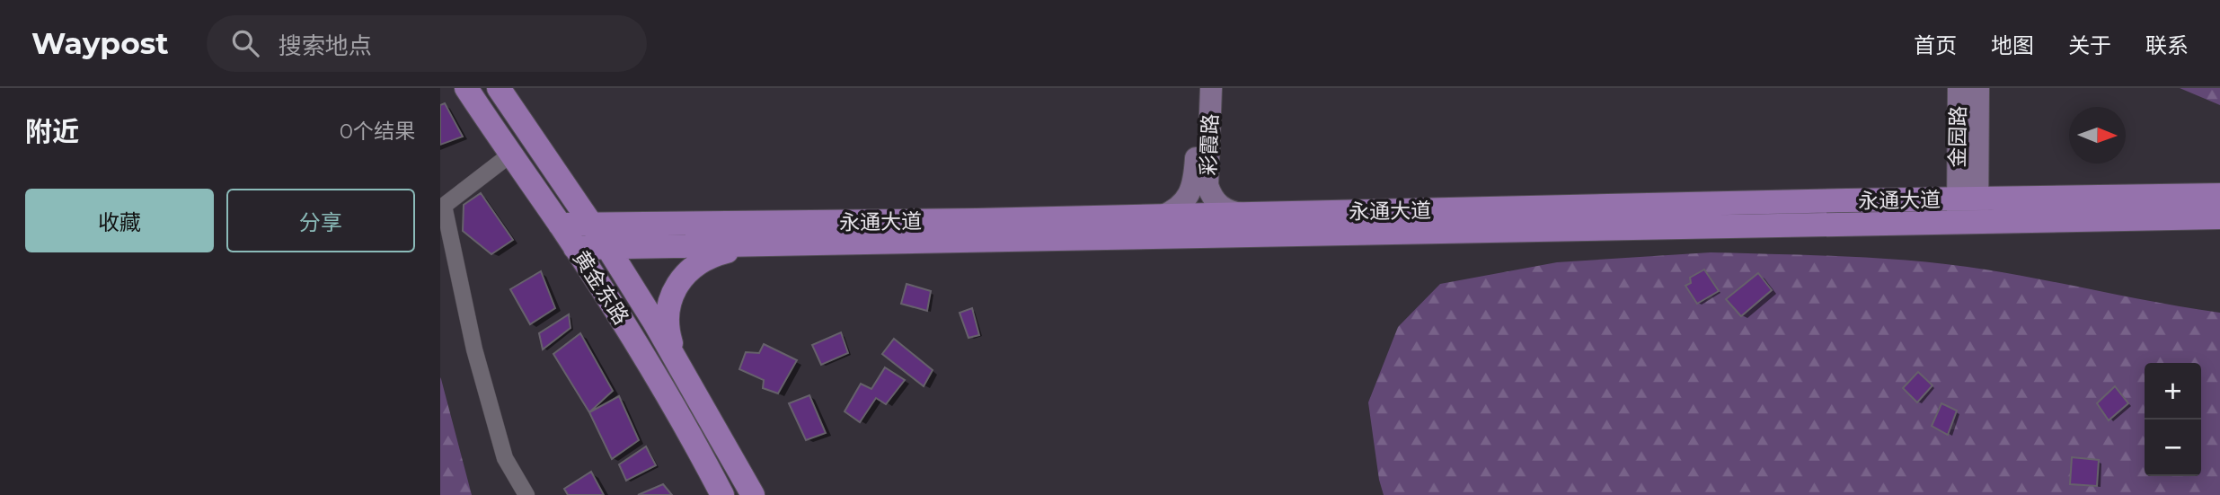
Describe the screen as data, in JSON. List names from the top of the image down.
{
  "streets": {
    "main road": [
      "金园路",
      "彩霞路",
      "永通大道",
      "黄金东路"
    ]
  },
  "crossings": [
    ["金园路", "永通大道"],
    ["彩霞路", "永通大道"],
    ["永通大道", "黄金东路"]
  ],
  "north": "right",
  "page": {
    "header": "Waypost",
    "search": "搜索地点",
    "nav": [
      "首页",
      "地图",
      "关于",
      "联系"
    ],
    "heading": ["附近", "0个结果"],
    "buttons": ["收藏", "分享"],
    "map_buttons": ["+", "−"]
  }
}
